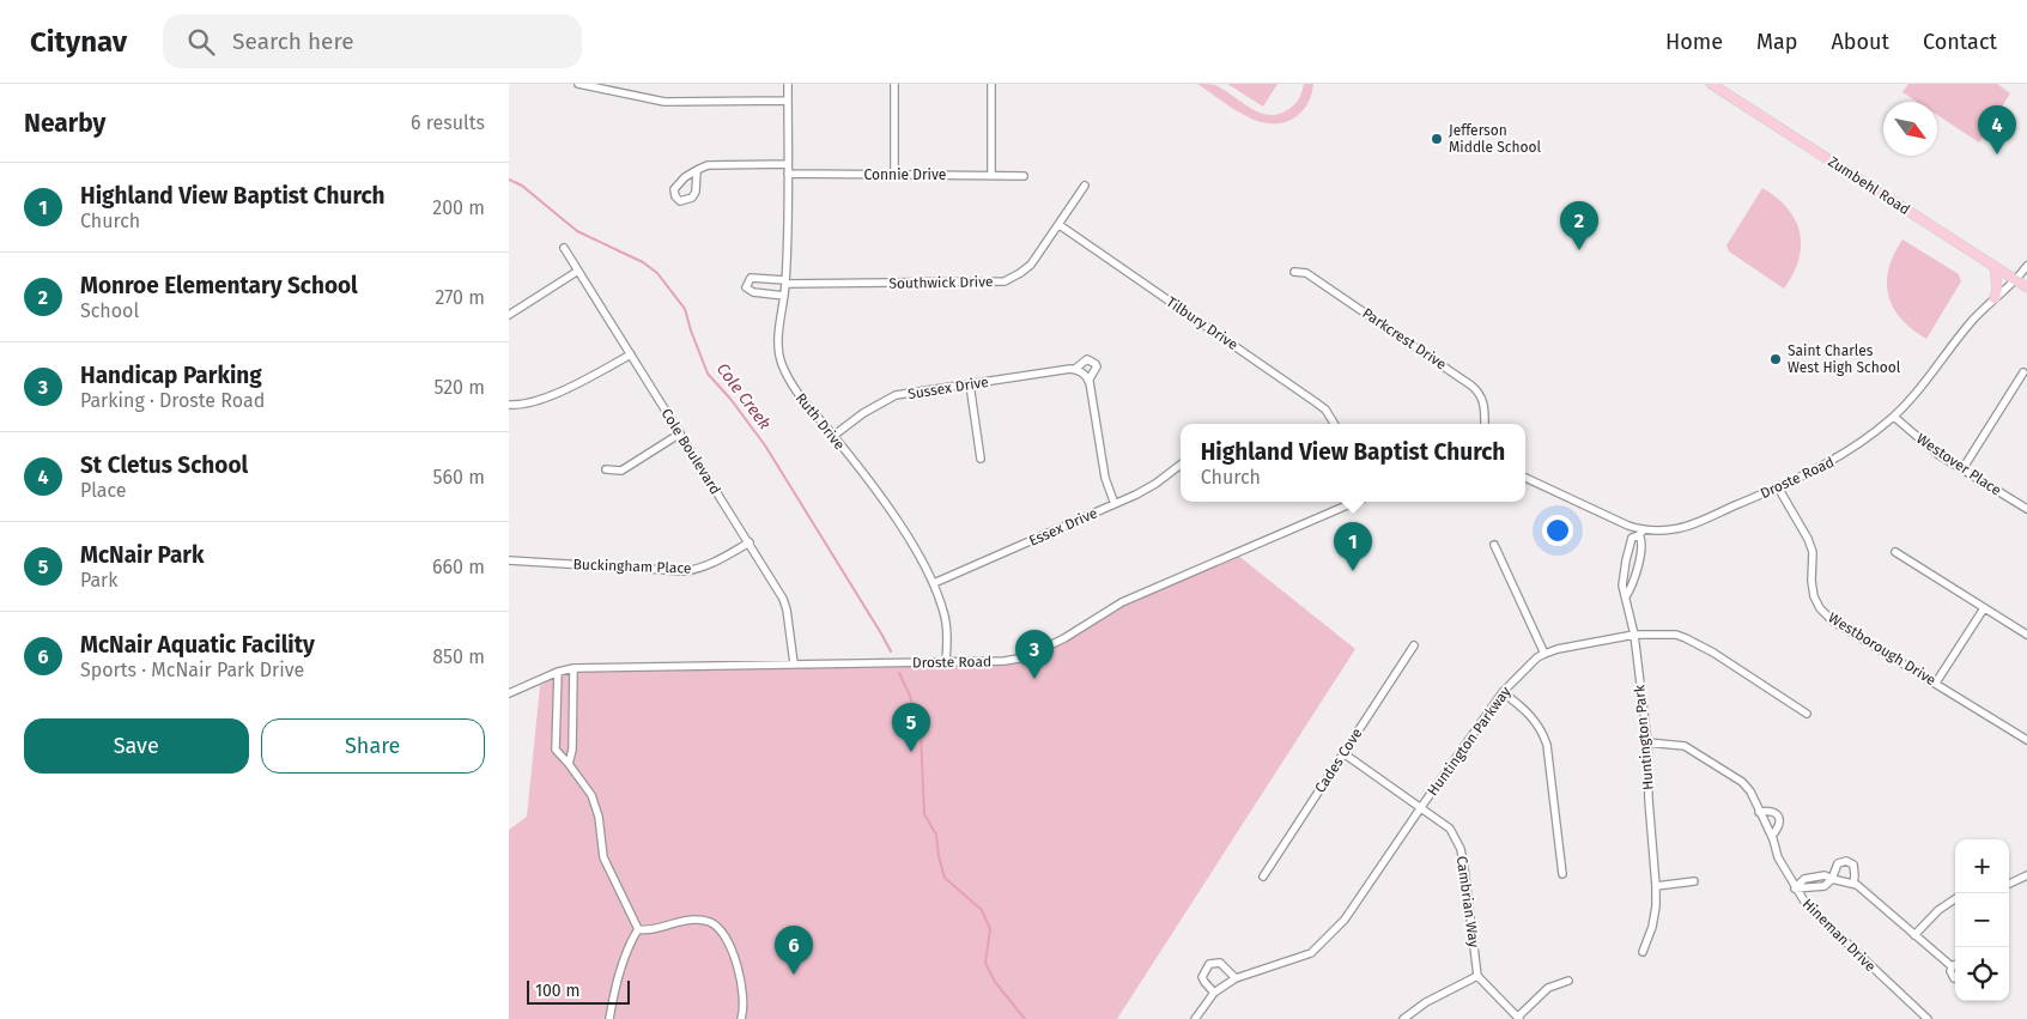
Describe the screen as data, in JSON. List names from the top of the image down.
{
  "streets": {
    "main road": ["Zumbehl Road"],
    "street": [
      "Connie Drive",
      "Southwick Drive",
      "Tilbury Drive",
      "Parkcrest Drive",
      "Sussex Drive",
      "Ruth Drive",
      "Cole Boulevard",
      "Westover Place",
      "Droste Road",
      "Essex Drive",
      "Buckingham Place",
      "Westborough Drive",
      "Huntington Park",
      "Huntington Parkway",
      "Cades Cove",
      "Cambrian Way",
      "Hineman Drive"
    ]
  },
  "crossings": [
    ["Connie Drive", "Ruth Drive"],
    ["Zumbehl Road", "Droste Road"],
    ["Southwick Drive", "Tilbury Drive"],
    ["Southwick Drive", "Ruth Drive"],
    ["Sussex Drive", "Ruth Drive"],
    ["Sussex Drive", "Essex Drive"],
    ["Ruth Drive", "Droste Road"],
    ["Ruth Drive", "Essex Drive"],
    ["Cole Boulevard", "Droste Road"],
    ["Cole Boulevard", "Buckingham Place"],
    ["Westover Place", "Droste Road"],
    ["Droste Road", "Westborough Drive"],
    ["Droste Road", "Huntington Park"],
    ["Huntington Park", "Huntington Parkway"],
    ["Huntington Park", "Hineman Drive"],
    ["Huntington Parkway", "Cambrian Way"],
    ["Cades Cove", "Cambrian Way"]
  ],
  "water": ["Cole Creek"],
  "places": ["Jefferson Middle School", "Saint Charles West High School"],
  "scale_bar": "100 m",
  "north": "bottom right",
  "page": {
    "header": "Citynav",
    "search": "Search here",
    "nav": [
      "Home",
      "Map",
      "About",
      "Contact"
    ],
    "heading": ["Nearby", "6 results"],
    "pins": [
      "4",
      "2",
      "1",
      "3",
      "5",
      "6"
    ],
    "list": [
      {
        "mark": "1",
        "name": "Highland View Baptist Church",
        "note": "Church",
        "value": "200 m"
      },
      {
        "mark": "2",
        "name": "Monroe Elementary School",
        "note": "School",
        "value": "270 m"
      },
      {
        "mark": "3",
        "name": "Handicap Parking",
        "note": "Parking · Droste Road",
        "value": "520 m"
      },
      {
        "mark": "4",
        "name": "St Cletus School",
        "note": "Place",
        "value": "560 m"
      },
      {
        "mark": "5",
        "name": "McNair Park",
        "note": "Park",
        "value": "660 m"
      },
      {
        "mark": "6",
        "name": "McNair Aquatic Facility",
        "note": "Sports · McNair Park Drive",
        "value": "850 m"
      }
    ],
    "popup": ["Highland View Baptist Church", "Church"],
    "buttons": ["Save", "Share"],
    "map_buttons": ["+", "−"],
    "scale": "100 m"
  }
}
